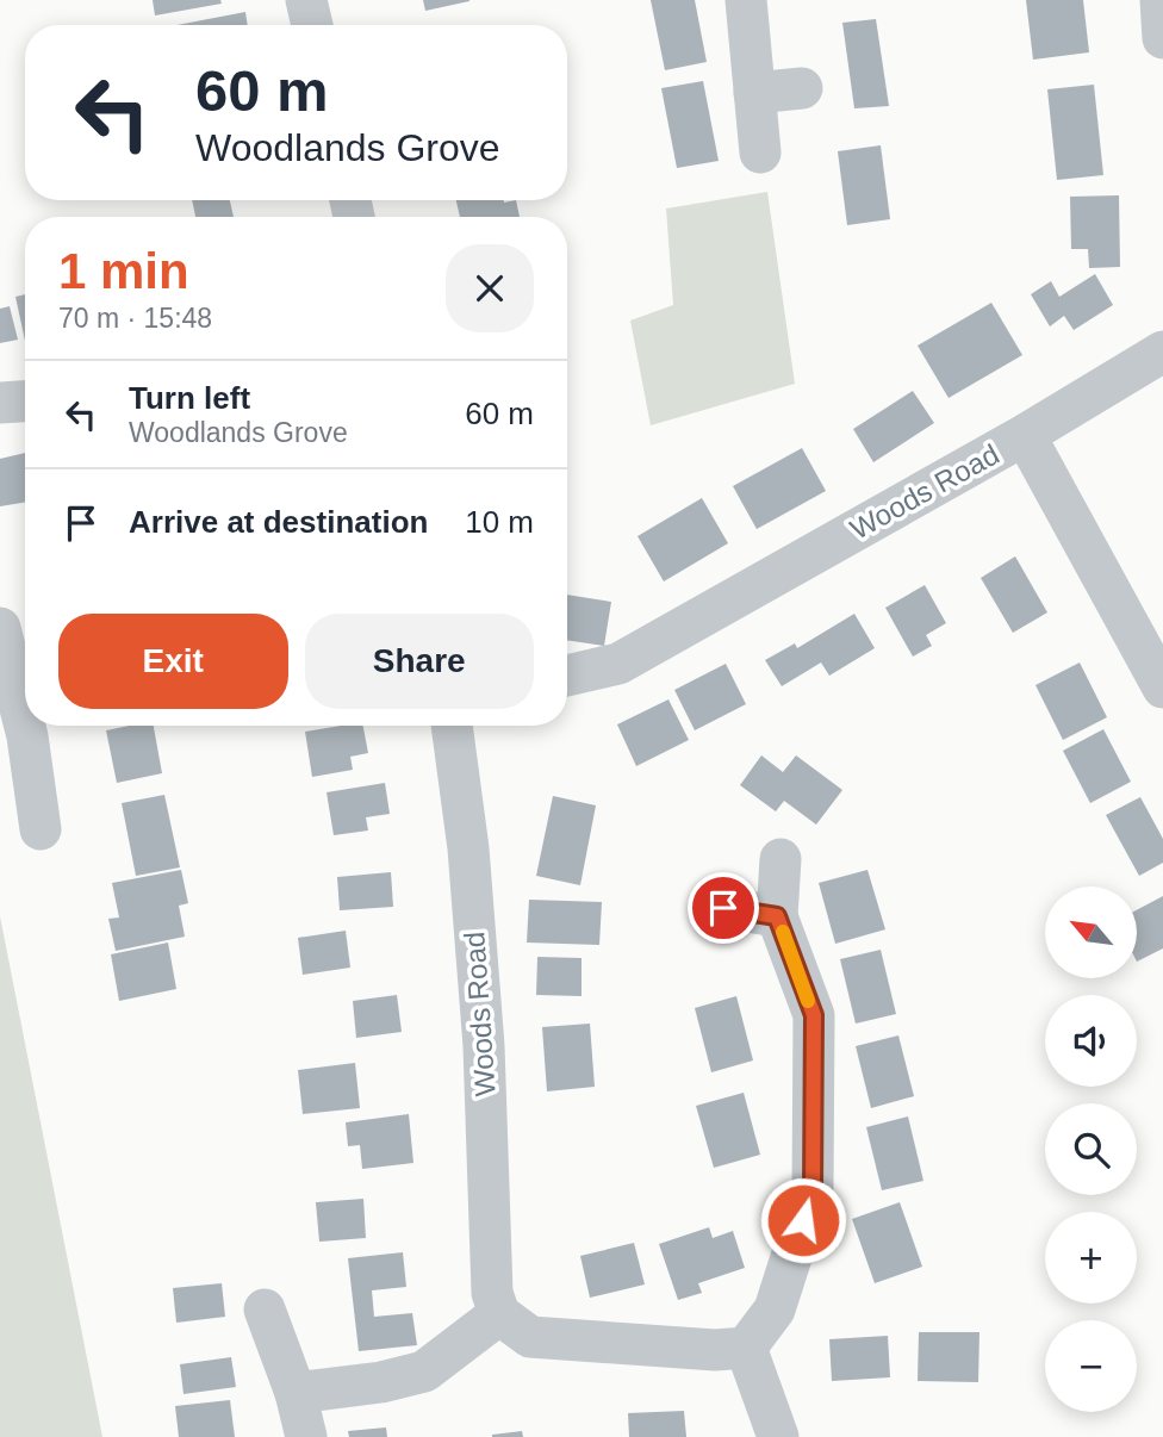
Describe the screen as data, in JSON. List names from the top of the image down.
{
  "streets": {
    "street": ["Woods Road"]
  },
  "north": "top left",
  "page": {
    "turn": ["60 m", "Woodlands Grove"],
    "heading": ["1 min", "70 m · 15:48"],
    "list": [
      {
        "name": "Turn left",
        "note": "Woodlands Grove",
        "value": "60 m"
      },
      {
        "name": "Arrive at destination",
        "value": "10 m"
      }
    ],
    "buttons": ["Exit", "Share"],
    "map_buttons": ["+", "−"]
  }
}
